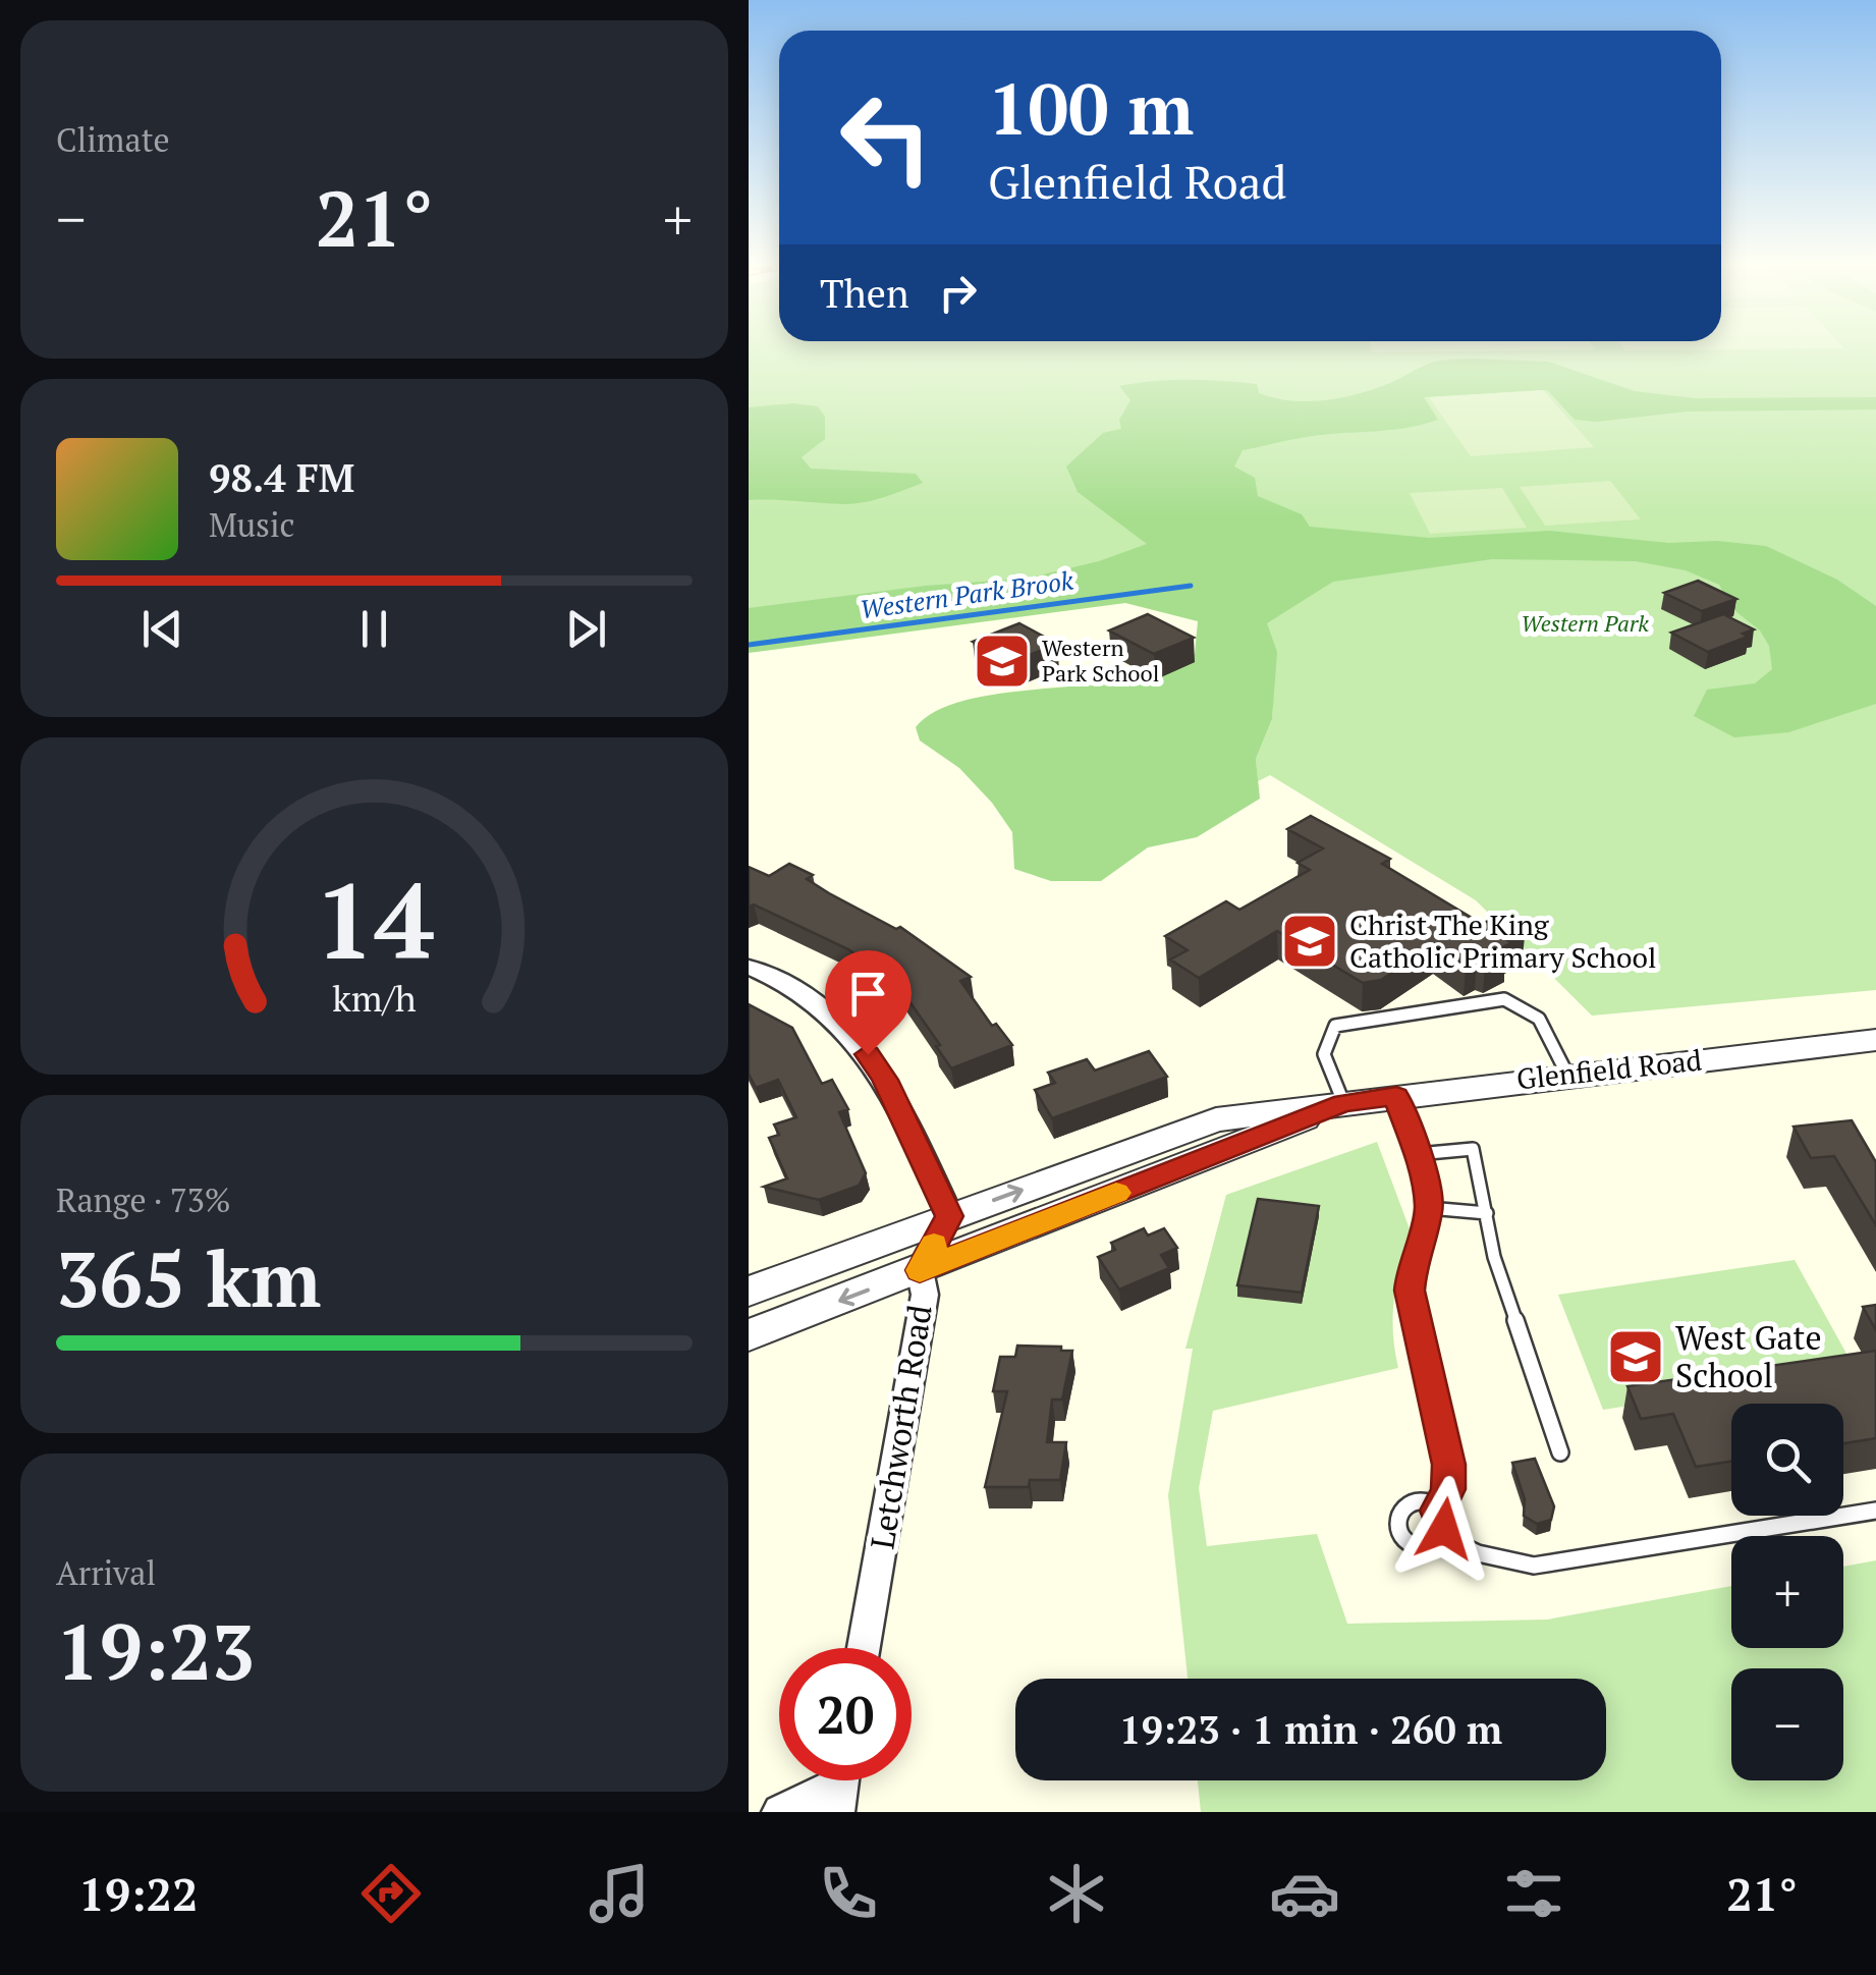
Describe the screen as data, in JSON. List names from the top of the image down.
{
  "streets": {
    "street": ["Glenfield Road", "Letchworth Road"]
  },
  "crossings": [
    ["Glenfield Road", "Letchworth Road"]
  ],
  "water": ["Western Park Brook"],
  "parks": ["Western Park"],
  "places": {
    "school or university": ["Western Park School", "Christ The King Catholic Primary School", "West Gate School"]
  },
  "page": {
    "tile": [
      "Climate",
      ["Range · 73%", "365 km"],
      ["Arrival", "19:23"]
    ],
    "turn": ["100 m", "Glenfield Road"],
    "heat": ["−", "21°", "+"],
    "then": "Then",
    "song": ["98.4 FM", "Music"],
    "map_buttons": ["+", "−"],
    "limit": "20",
    "trip": "19:23 · 1 min · 260 m",
    "tabs": ["19:22", "21°"],
    "gauge": ["14", "km/h"]
  }
}
